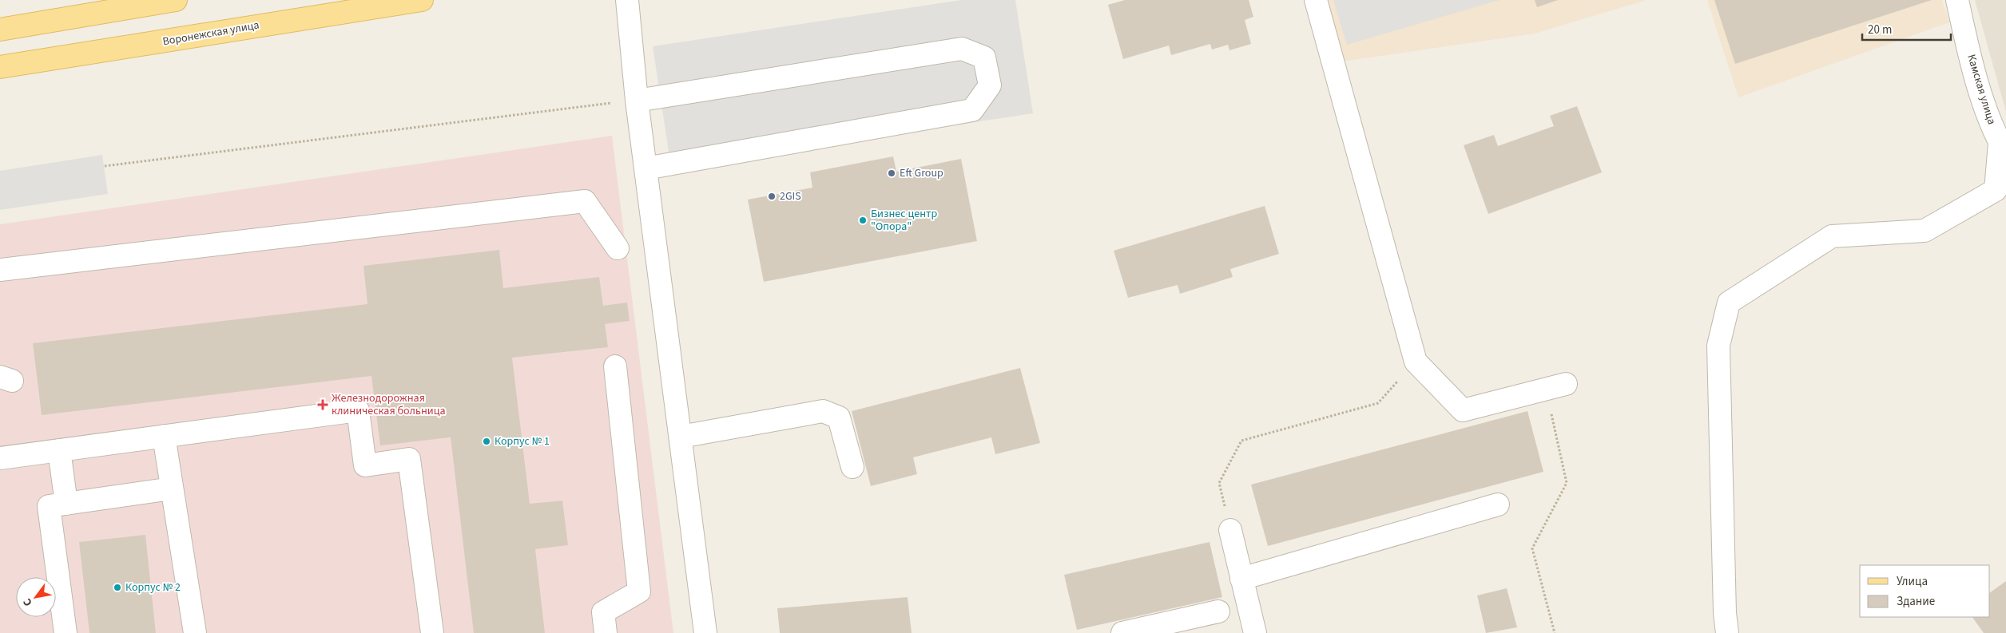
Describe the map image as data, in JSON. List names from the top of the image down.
{
  "streets": {
    "main road": ["Воронежская улица"],
    "street": ["Камская улица"]
  },
  "places": {
    "other": [
      "Eft Group",
      "2GIS",
      "Бизнес центр \"Опора\"",
      "Корпус № 1",
      "Корпус № 2"
    ],
    "health": ["Железнодорожная клиническая больница"]
  },
  "legend": ["Улица", "Здание"],
  "scale_bar": "20 m",
  "north": "bottom left"
}
